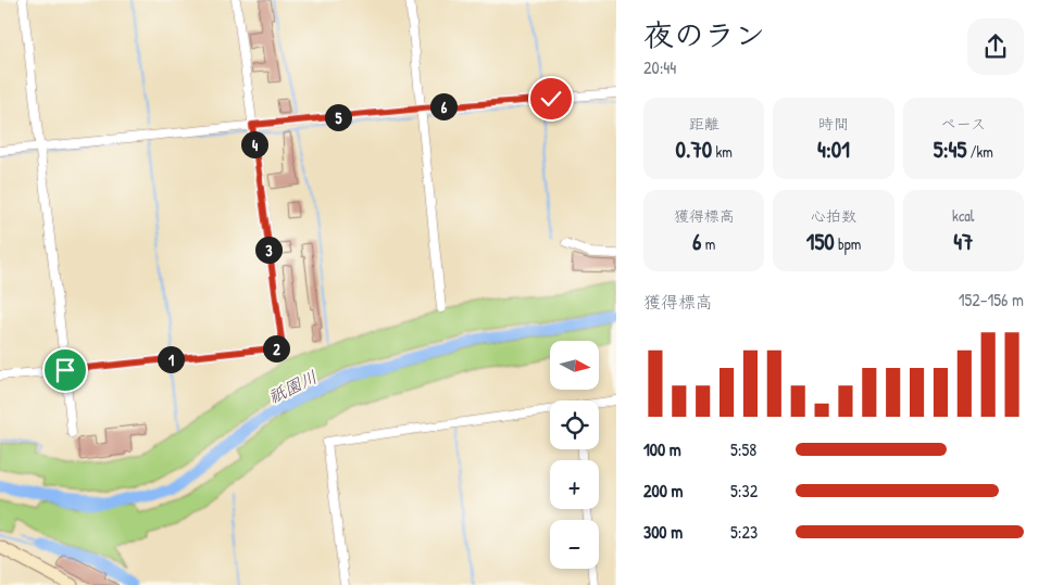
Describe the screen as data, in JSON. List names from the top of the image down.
{
  "water": ["祇園川"],
  "north": "right",
  "page": {
    "heading": ["夜のラン", "20:44"],
    "stats": [
      ["距離", "0.70 km"],
      ["時間", "4:01"],
      ["ペース", "5:45 /km"],
      ["獲得標高", "6 m"],
      ["心拍数", "150 bpm"],
      ["kcal", "47"]
    ],
    "pins": [
      "6",
      "5",
      "4",
      "3",
      "2",
      "1"
    ],
    "chart": ["獲得標高", "152–156 m"],
    "map_buttons": ["+", "−"],
    "list": [
      {
        "name": "100 m",
        "note": "5:58"
      },
      {
        "name": "200 m",
        "note": "5:32"
      },
      {
        "name": "300 m",
        "note": "5:23"
      }
    ]
  }
}
